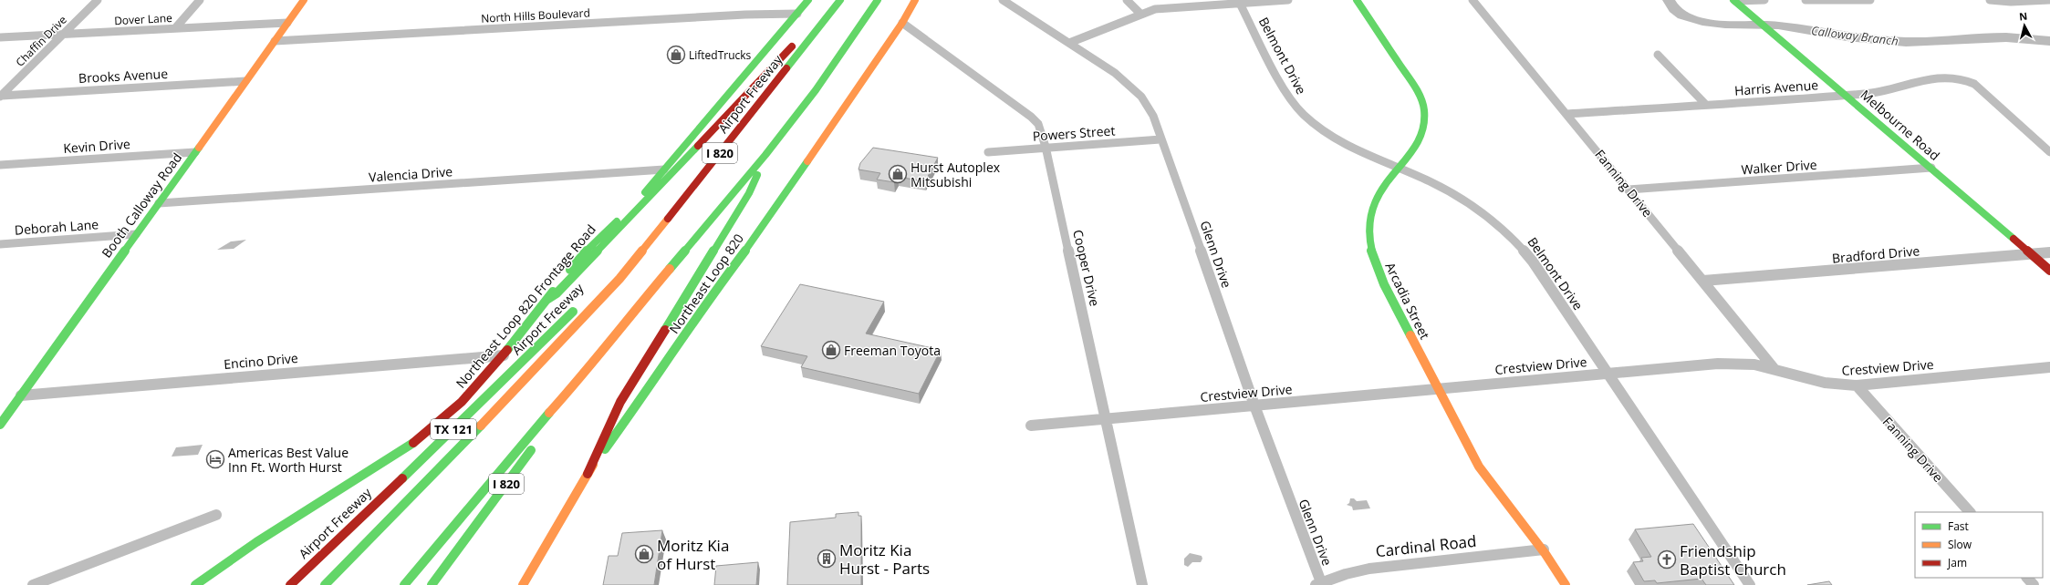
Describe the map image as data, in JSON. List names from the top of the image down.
{
  "streets": {
    "main road": [
      "Airport Freeway",
      "Melbourne Road",
      "I 820",
      "Booth Calloway Road",
      "Northeast Loop 820",
      "Arcadia Street",
      "Northeast Loop 820 Frontage Road",
      "TX 121"
    ],
    "street": [
      "North Hills Boulevard",
      "Dover Lane",
      "Chaffin Drive",
      "Belmont Drive",
      "Brooks Avenue",
      "Harris Avenue",
      "Powers Street",
      "Kevin Drive",
      "Walker Drive",
      "Valencia Drive",
      "Fanning Drive",
      "Deborah Lane",
      "Glenn Drive",
      "Bradford Drive",
      "Cooper Drive",
      "Encino Drive",
      "Crestview Drive",
      "Cardinal Road"
    ]
  },
  "crossings": [
    ["North Hills Boulevard", "Booth Calloway Road"],
    ["North Hills Boulevard", "Northeast Loop 820 Frontage Road"],
    ["Dover Lane", "Chaffin Drive"],
    ["Dover Lane", "Booth Calloway Road"],
    ["Chaffin Drive", "Brooks Avenue"],
    ["Belmont Drive", "Arcadia Street"],
    ["Belmont Drive", "Crestview Drive"],
    ["Brooks Avenue", "Booth Calloway Road"],
    ["Harris Avenue", "Melbourne Road"],
    ["Harris Avenue", "Fanning Drive"],
    ["Airport Freeway", "I 820"],
    ["Melbourne Road", "Walker Drive"],
    ["Melbourne Road", "Bradford Drive"],
    ["Powers Street", "Glenn Drive"],
    ["Powers Street", "Cooper Drive"],
    ["Kevin Drive", "Booth Calloway Road"],
    ["Walker Drive", "Fanning Drive"],
    ["Valencia Drive", "Booth Calloway Road"],
    ["Valencia Drive", "Northeast Loop 820 Frontage Road"],
    ["Fanning Drive", "Bradford Drive"],
    ["Fanning Drive", "Crestview Drive"],
    ["Booth Calloway Road", "Deborah Lane"],
    ["Booth Calloway Road", "Encino Drive"],
    ["Glenn Drive", "Crestview Drive"],
    ["Glenn Drive", "Cardinal Road"],
    ["Cooper Drive", "Northeast Loop 820"],
    ["Cooper Drive", "Crestview Drive"],
    ["Arcadia Street", "Crestview Drive"],
    ["Arcadia Street", "Cardinal Road"],
    ["Northeast Loop 820 Frontage Road", "Encino Drive"]
  ],
  "water": ["Calloway Branch"],
  "places": {
    "shop": [
      "LiftedTrucks",
      "Hurst Autoplex Mitsubishi",
      "Freeman Toyota",
      "Moritz Kia of Hurst"
    ],
    "hotel": ["Americas Best Value Inn Ft. Worth Hurst"],
    "building": ["Moritz Kia Hurst - Parts"],
    "church": ["Friendship Baptist Church"]
  },
  "legend": ["Fast", "Slow", "Jam"],
  "north": "top"
}
